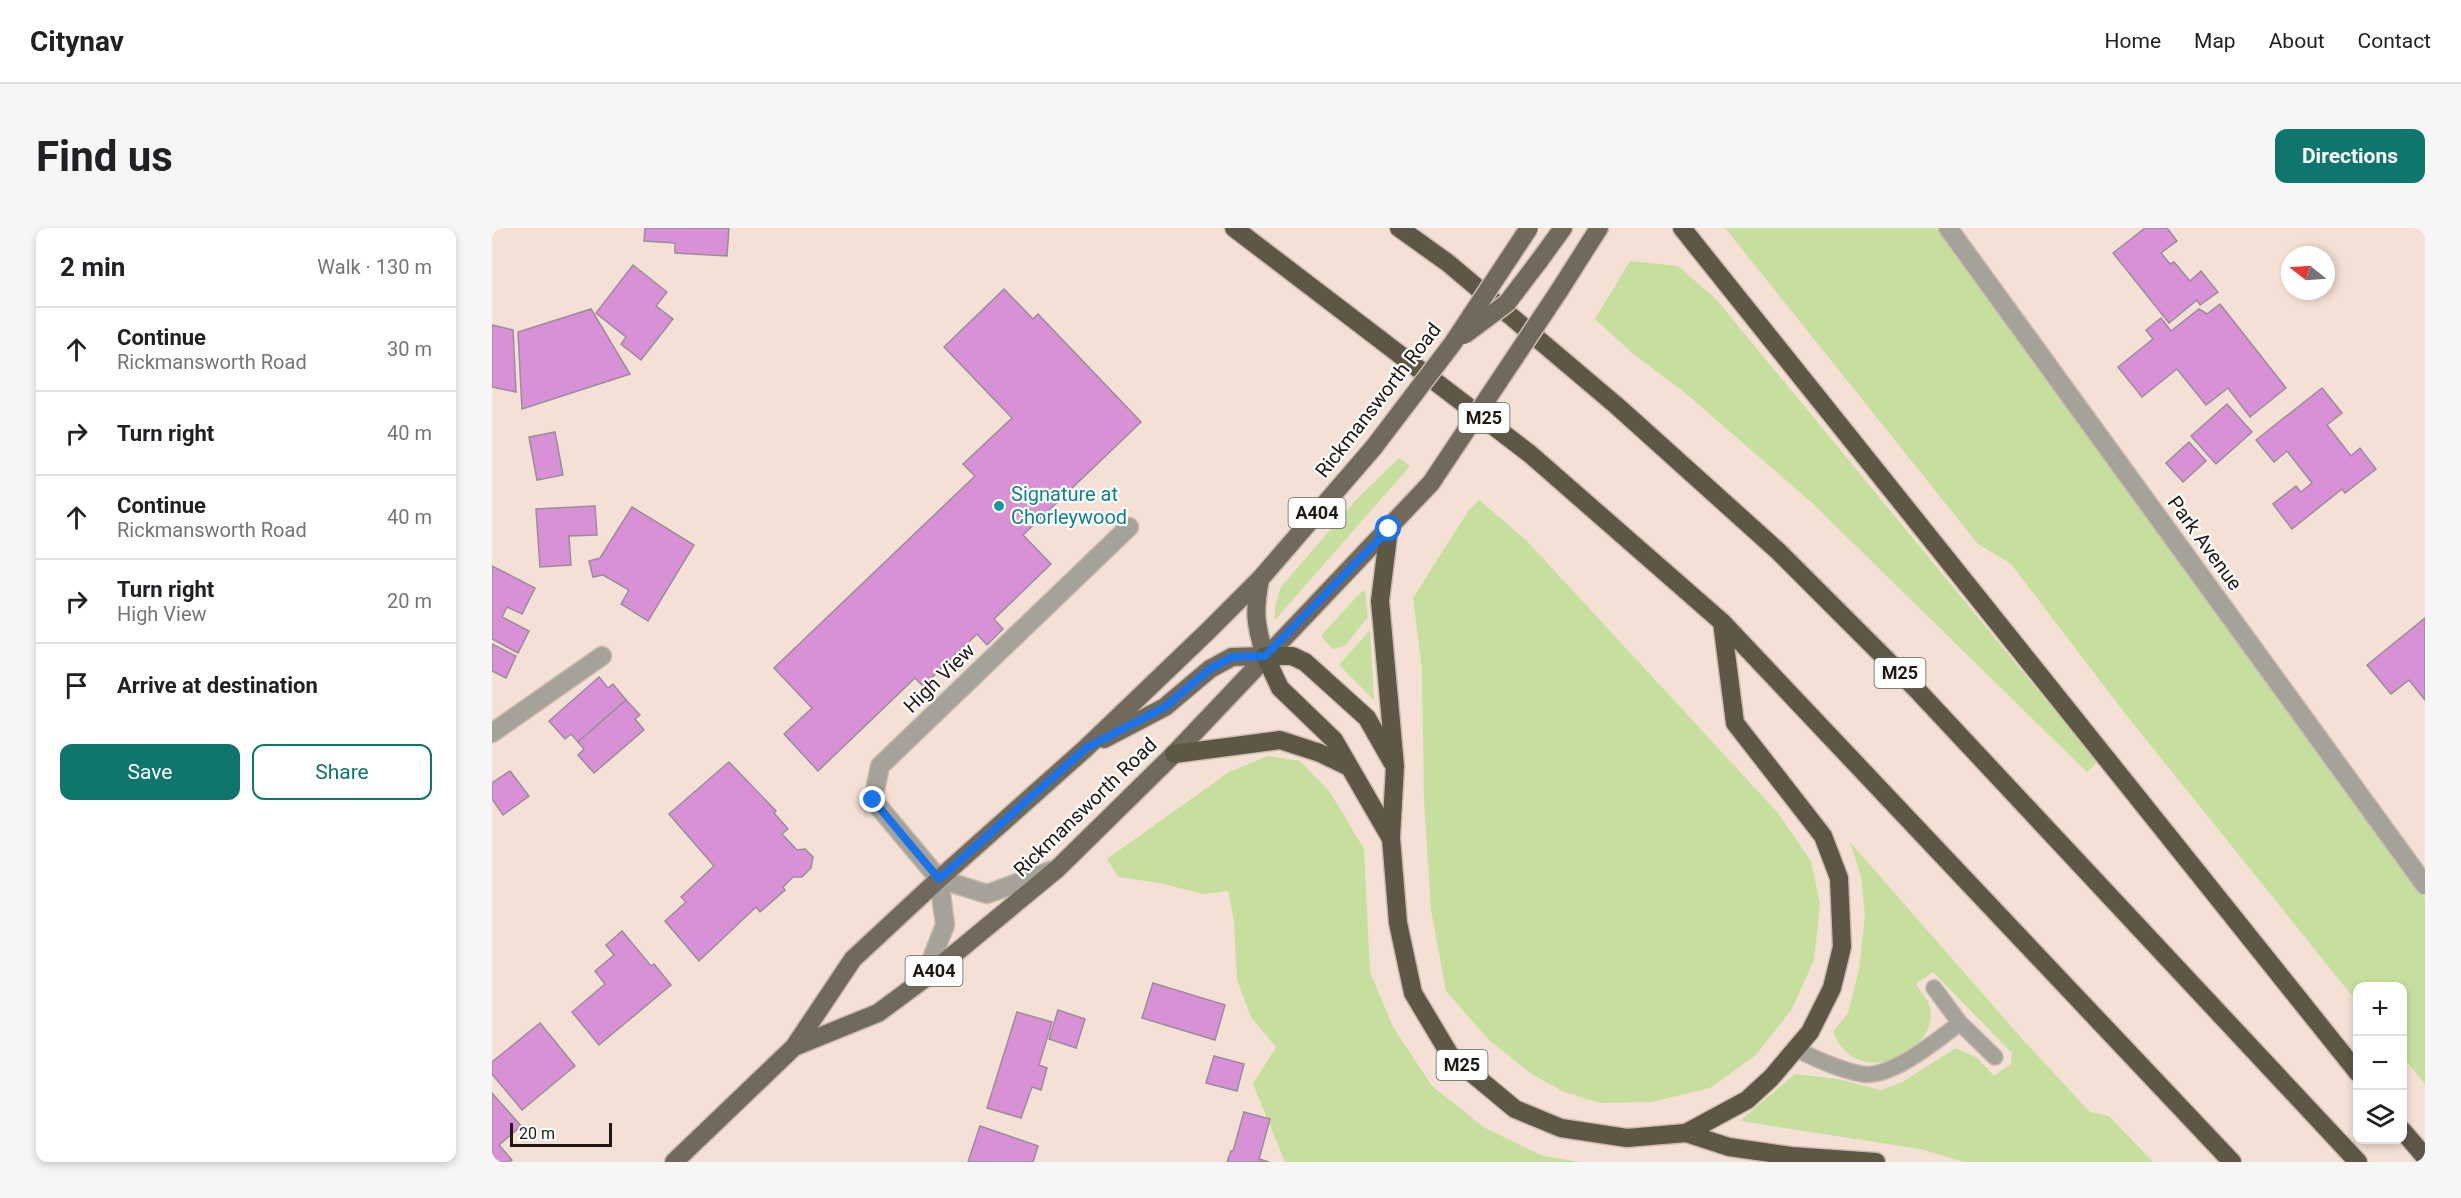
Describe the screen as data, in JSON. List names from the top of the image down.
{
  "streets": {
    "highway": ["M25"],
    "main road": ["Rickmansworth Road", "A404"],
    "street": ["Park Avenue", "High View"]
  },
  "crossings": [
    ["Rickmansworth Road", "M25"],
    ["Rickmansworth Road", "High View"]
  ],
  "places": ["Signature at Chorleywood"],
  "scale_bar": "20 m",
  "north": "left",
  "page": {
    "header": "Citynav",
    "nav": [
      "Home",
      "Map",
      "About",
      "Contact"
    ],
    "buttons": [
      "Directions",
      ["Save", "Share"]
    ],
    "title": "Find us",
    "heading": ["2 min", "Walk · 130 m"],
    "list": [
      ["Continue", "Rickmansworth Road", "30 m"],
      ["Turn right", "40 m"],
      ["Continue", "Rickmansworth Road", "40 m"],
      ["Turn right", "High View", "20 m"],
      "Arrive at destination"
    ],
    "map_buttons": ["+", "−"],
    "scale": "20 m"
  }
}
